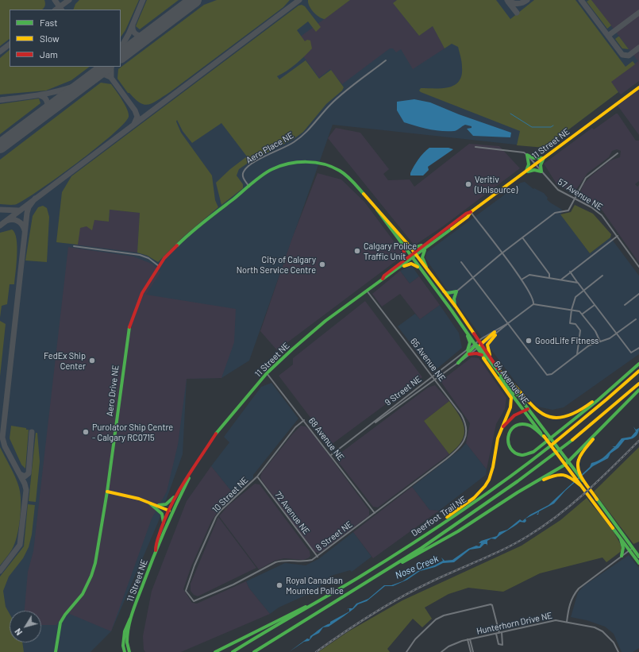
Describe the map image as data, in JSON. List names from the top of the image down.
{
  "streets": {
    "main road": [
      "11 Street NE",
      "64 Avenue NE",
      "Aero Drive NE",
      "Deerfoot Trail NE"
    ],
    "street": [
      "Aero Place NE",
      "57 Avenue NE",
      "65 Avenue NE",
      "9 Street NE",
      "68 Avenue NE",
      "10 Street NE",
      "72 Avenue NE",
      "8 Street NE",
      "Hunterhorn Drive NE"
    ]
  },
  "crossings": [
    ["11 Street NE", "57 Avenue NE"],
    ["11 Street NE", "65 Avenue NE"],
    ["11 Street NE", "64 Avenue NE"],
    ["11 Street NE", "68 Avenue NE"],
    ["Aero Place NE", "64 Avenue NE"],
    ["Aero Place NE", "Aero Drive NE"],
    ["65 Avenue NE", "9 Street NE"],
    ["65 Avenue NE", "8 Street NE"],
    ["64 Avenue NE", "Aero Drive NE"],
    ["64 Avenue NE", "9 Street NE"],
    ["9 Street NE", "68 Avenue NE"],
    ["68 Avenue NE", "10 Street NE"],
    ["68 Avenue NE", "8 Street NE"],
    ["10 Street NE", "72 Avenue NE"],
    ["10 Street NE", "8 Street NE"],
    ["72 Avenue NE", "8 Street NE"]
  ],
  "water": ["Nose Creek"],
  "places": [
    "Veritiv (Unisource)",
    "Calgary Police Traffic Unit",
    "City of Calgary North Service Centre",
    "GoodLife Fitness",
    "FedEx Ship Center",
    "Purolator Ship Centre - Calgary RC0715",
    "Royal Canadian Mounted Police"
  ],
  "legend": ["Fast", "Slow", "Jam"],
  "north": "bottom left"
}
